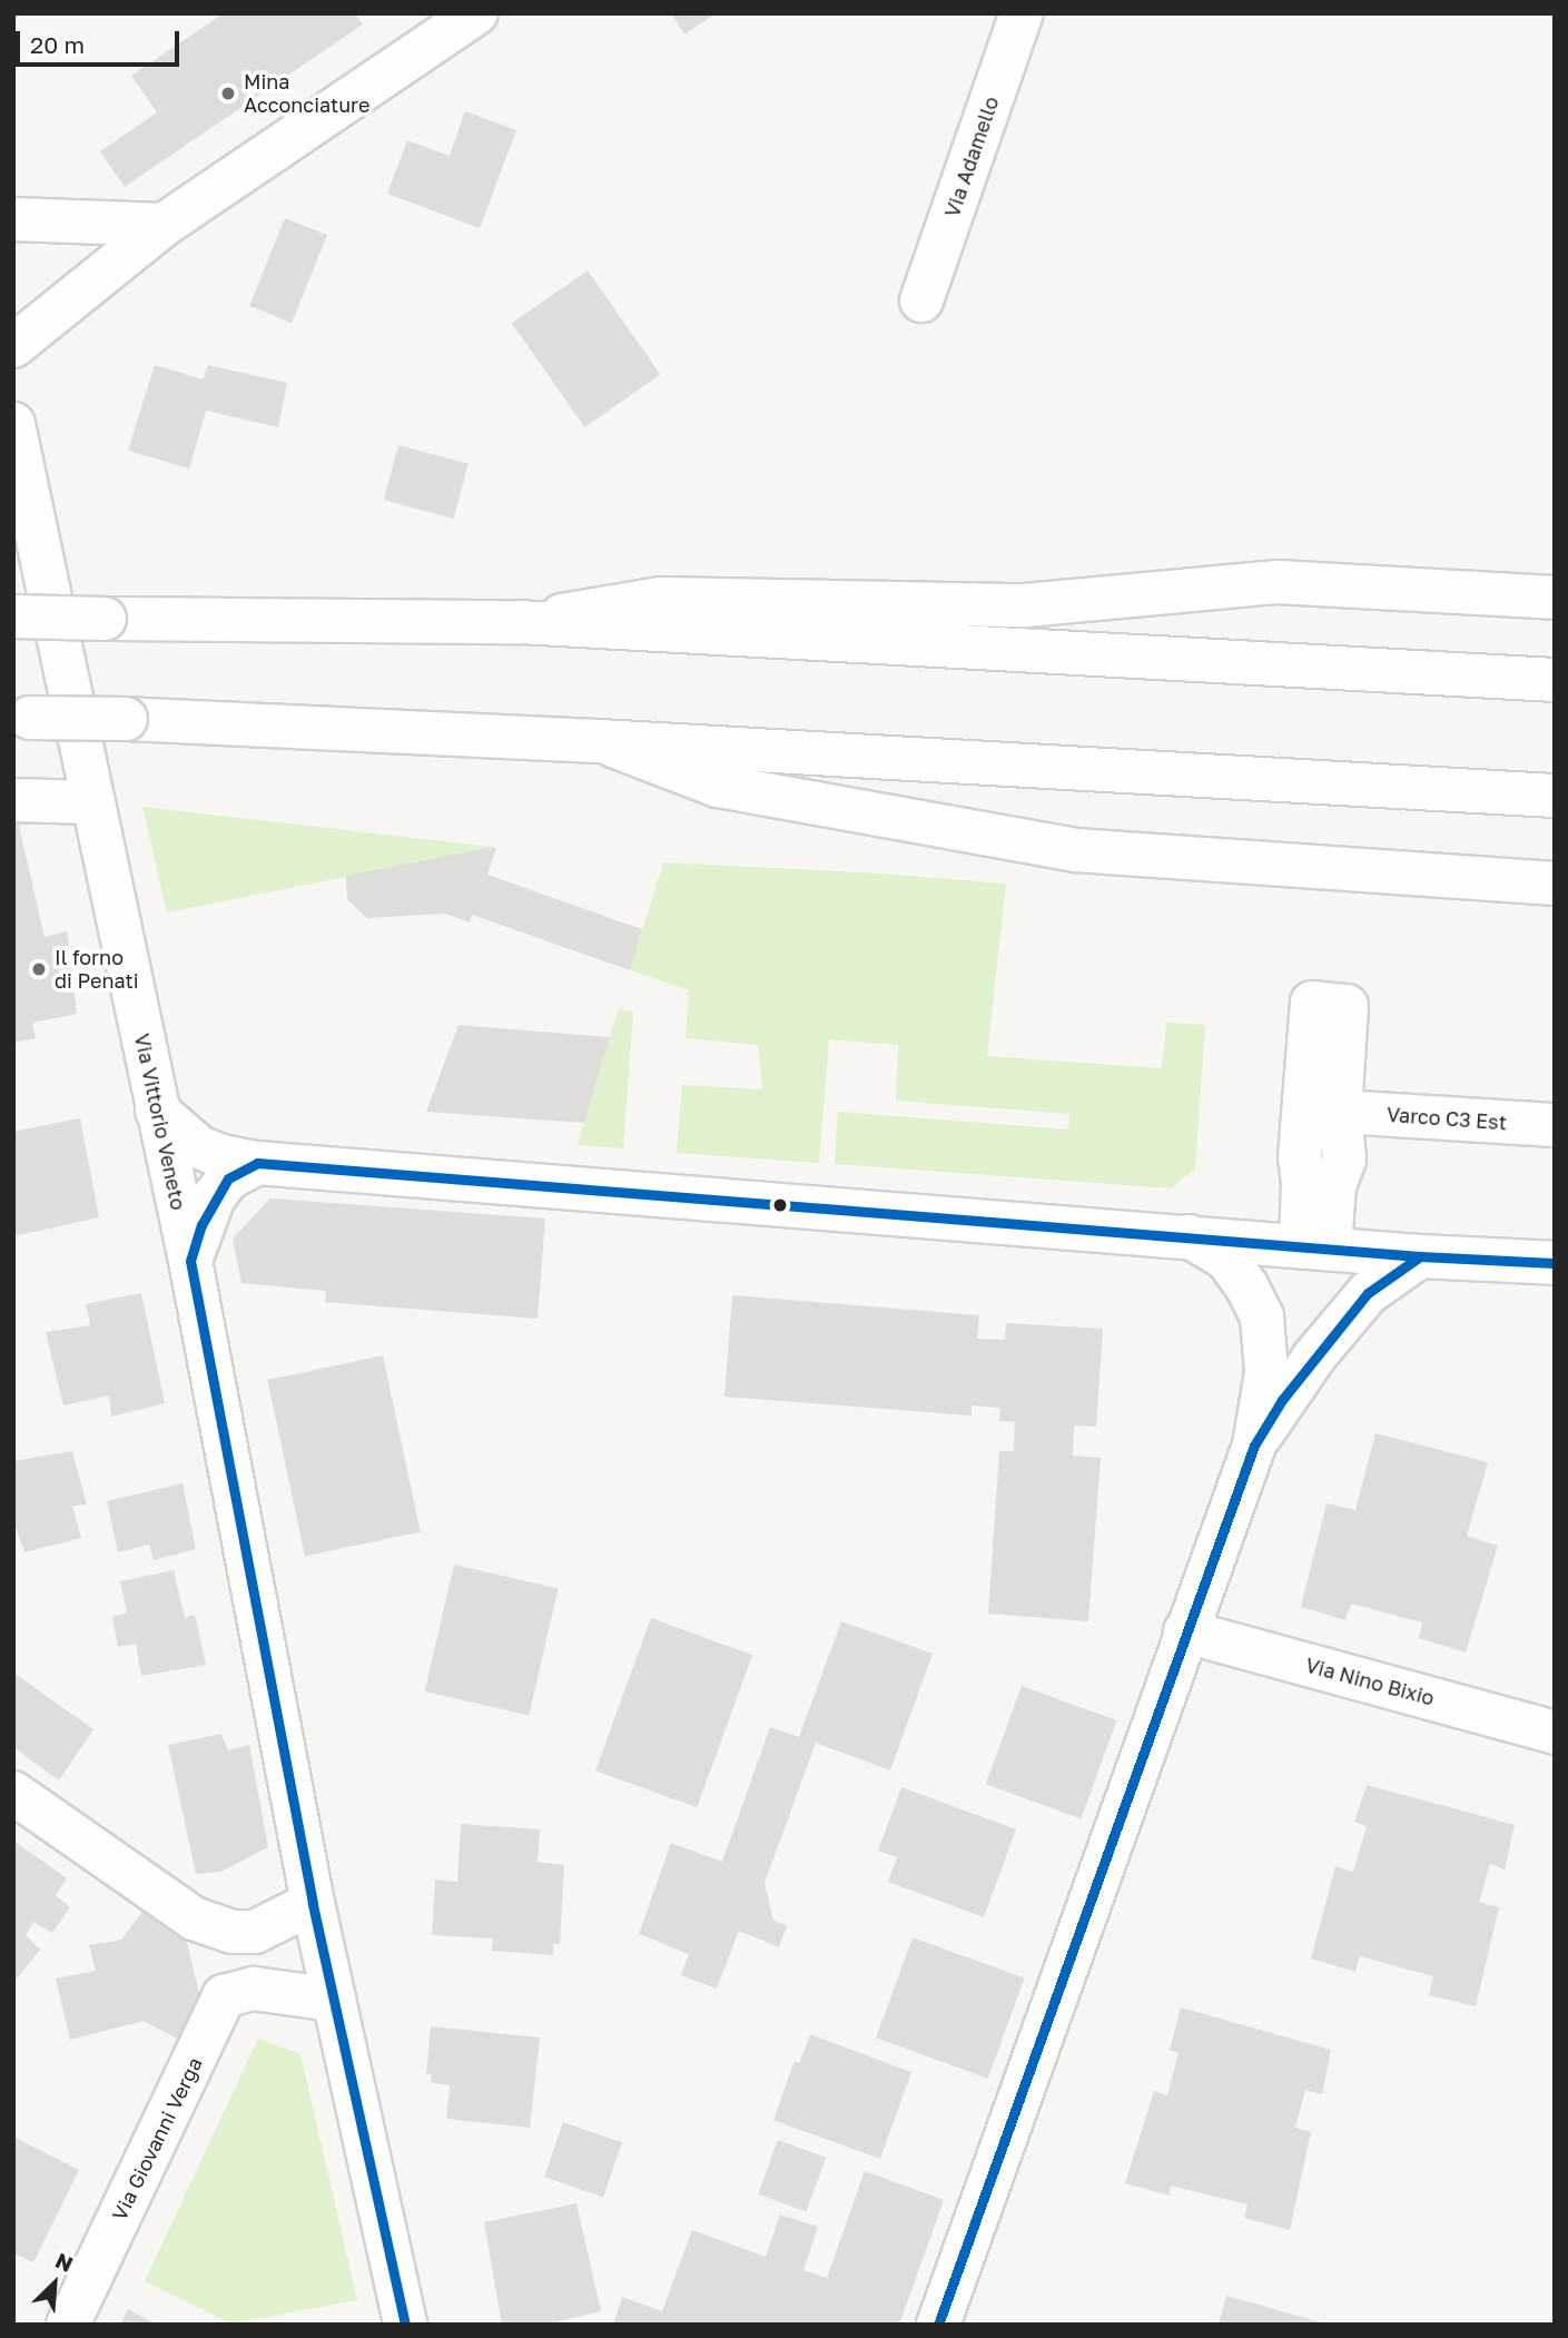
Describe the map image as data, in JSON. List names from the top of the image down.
{
  "streets": {
    "main road": [
      "Via Adamello",
      "Varco C3 Est",
      "Via Vittorio Veneto",
      "Via Nino Bixio",
      "Via Giovanni Verga"
    ]
  },
  "places": ["Mina Acconciature", "Il forno di Penati"],
  "scale_bar": "20 m",
  "north": "top right"
}
